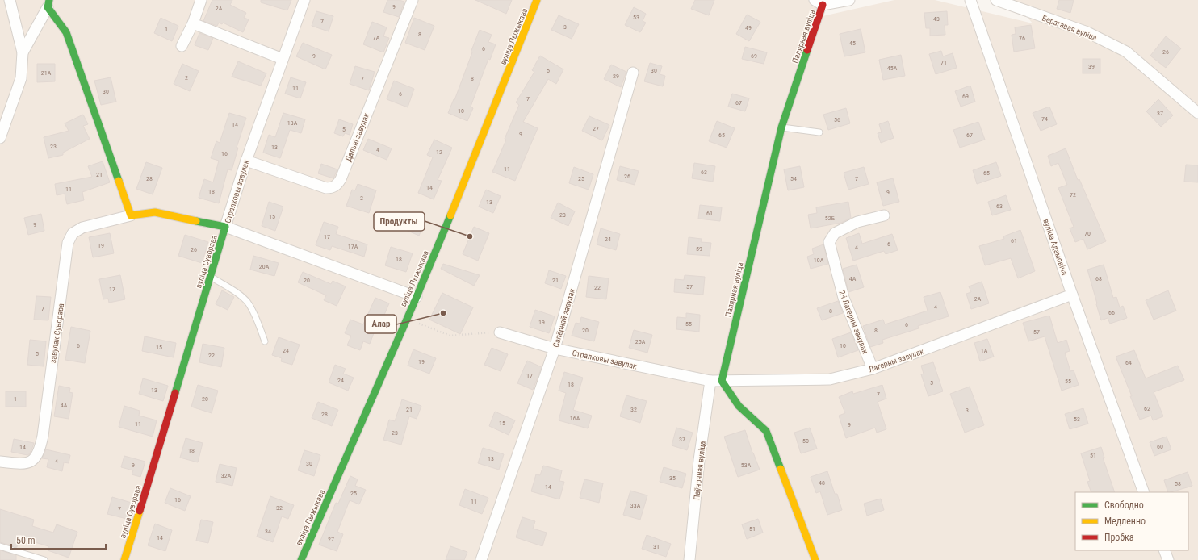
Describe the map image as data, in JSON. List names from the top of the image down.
{
  "streets": {
    "street": [
      "Берагавая вуліца",
      "вуліца Пыжыкава",
      "Палярная вуліца",
      "Дальні завулак",
      "Стралковы завулак",
      "вуліца Адамовіча",
      "вуліца Суворава",
      "Сапёрнай завулак",
      "2-і Лагерны завулак",
      "завулак Суворава",
      "Лагерны завулак",
      "Паўночная вуліца"
    ]
  },
  "crossings": [
    ["вуліца Пыжыкава", "Стралковы завулак"],
    ["Палярная вуліца", "Лагерны завулак"],
    ["Дальні завулак", "Стралковы завулак"],
    ["Стралковы завулак", "вуліца Суворава"],
    ["Стралковы завулак", "Сапёрнай завулак"],
    ["Стралковы завулак", "Лагерны завулак"],
    ["Стралковы завулак", "Паўночная вуліца"],
    ["вуліца Адамовіча", "Лагерны завулак"],
    ["вуліца Суворава", "завулак Суворава"],
    ["2-і Лагерны завулак", "Лагерны завулак"],
    ["Лагерны завулак", "Паўночная вуліца"]
  ],
  "places": ["Продукты", "Алар"],
  "house_numbers": [
    "9",
    "2А",
    "53",
    "43",
    "7",
    "3",
    "49",
    "1",
    "8",
    "7А",
    "76",
    "45",
    "6",
    "26",
    "9",
    "69",
    "71",
    "39",
    "45А",
    "5",
    "30",
    "21А",
    "29",
    "2",
    "7",
    "8",
    "11",
    "30",
    "6",
    "69",
    "7",
    "67",
    "10",
    "37",
    "74",
    "56",
    "13А",
    "14",
    "27",
    "5",
    "9",
    "65",
    "67",
    "23",
    "13",
    "4",
    "12",
    "16",
    "11",
    "63",
    "65",
    "21",
    "26",
    "28",
    "25",
    "54",
    "7",
    "14",
    "11",
    "18",
    "9",
    "72",
    "2",
    "13",
    "63",
    "61",
    "23",
    "15",
    "52Б",
    "9",
    "70",
    "17",
    "24",
    "61",
    "6",
    "19",
    "17А",
    "4",
    "59",
    "26",
    "18",
    "10А",
    "20А",
    "4А",
    "68",
    "20",
    "21",
    "57",
    "22",
    "17",
    "2А",
    "4",
    "7",
    "8",
    "66",
    "19",
    "55",
    "6",
    "20",
    "8",
    "57",
    "25А",
    "6",
    "10",
    "15",
    "24",
    "1А",
    "5",
    "22",
    "19",
    "64",
    "17",
    "24",
    "55",
    "5",
    "18",
    "13",
    "7",
    "1",
    "20",
    "4А",
    "62",
    "21",
    "32",
    "3",
    "28",
    "16А",
    "53",
    "15",
    "11",
    "9",
    "23",
    "37",
    "50",
    "60",
    "14",
    "18",
    "51",
    "13",
    "4",
    "30",
    "9",
    "53А",
    "32А",
    "35",
    "48",
    "58",
    "14",
    "25",
    "16",
    "11",
    "33А",
    "32",
    "7",
    "51",
    "34",
    "14",
    "27",
    "31"
  ],
  "legend": ["Свободно", "Медленно", "Пробка"],
  "scale_bar": "50 m"
}
